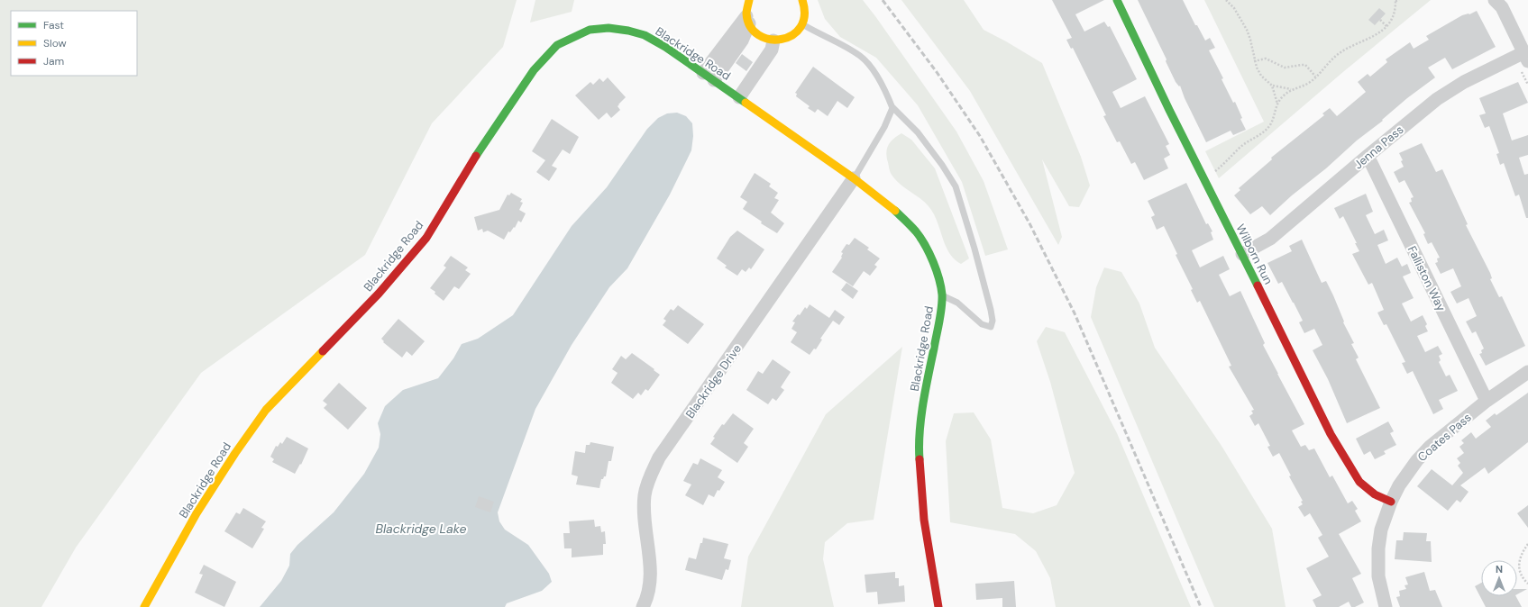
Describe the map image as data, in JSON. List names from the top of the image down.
{
  "streets": {
    "street": [
      "Blackridge Road",
      "Jenna Pass",
      "Wilborn Run",
      "Falliston Way",
      "Blackridge Drive",
      "Coates Pass"
    ]
  },
  "crossings": [
    ["Blackridge Road", "Blackridge Drive"],
    ["Jenna Pass", "Wilborn Run"],
    ["Jenna Pass", "Falliston Way"],
    ["Wilborn Run", "Coates Pass"],
    ["Falliston Way", "Coates Pass"]
  ],
  "water": ["Blackridge Lake"],
  "legend": ["Fast", "Slow", "Jam"],
  "north": "top"
}
